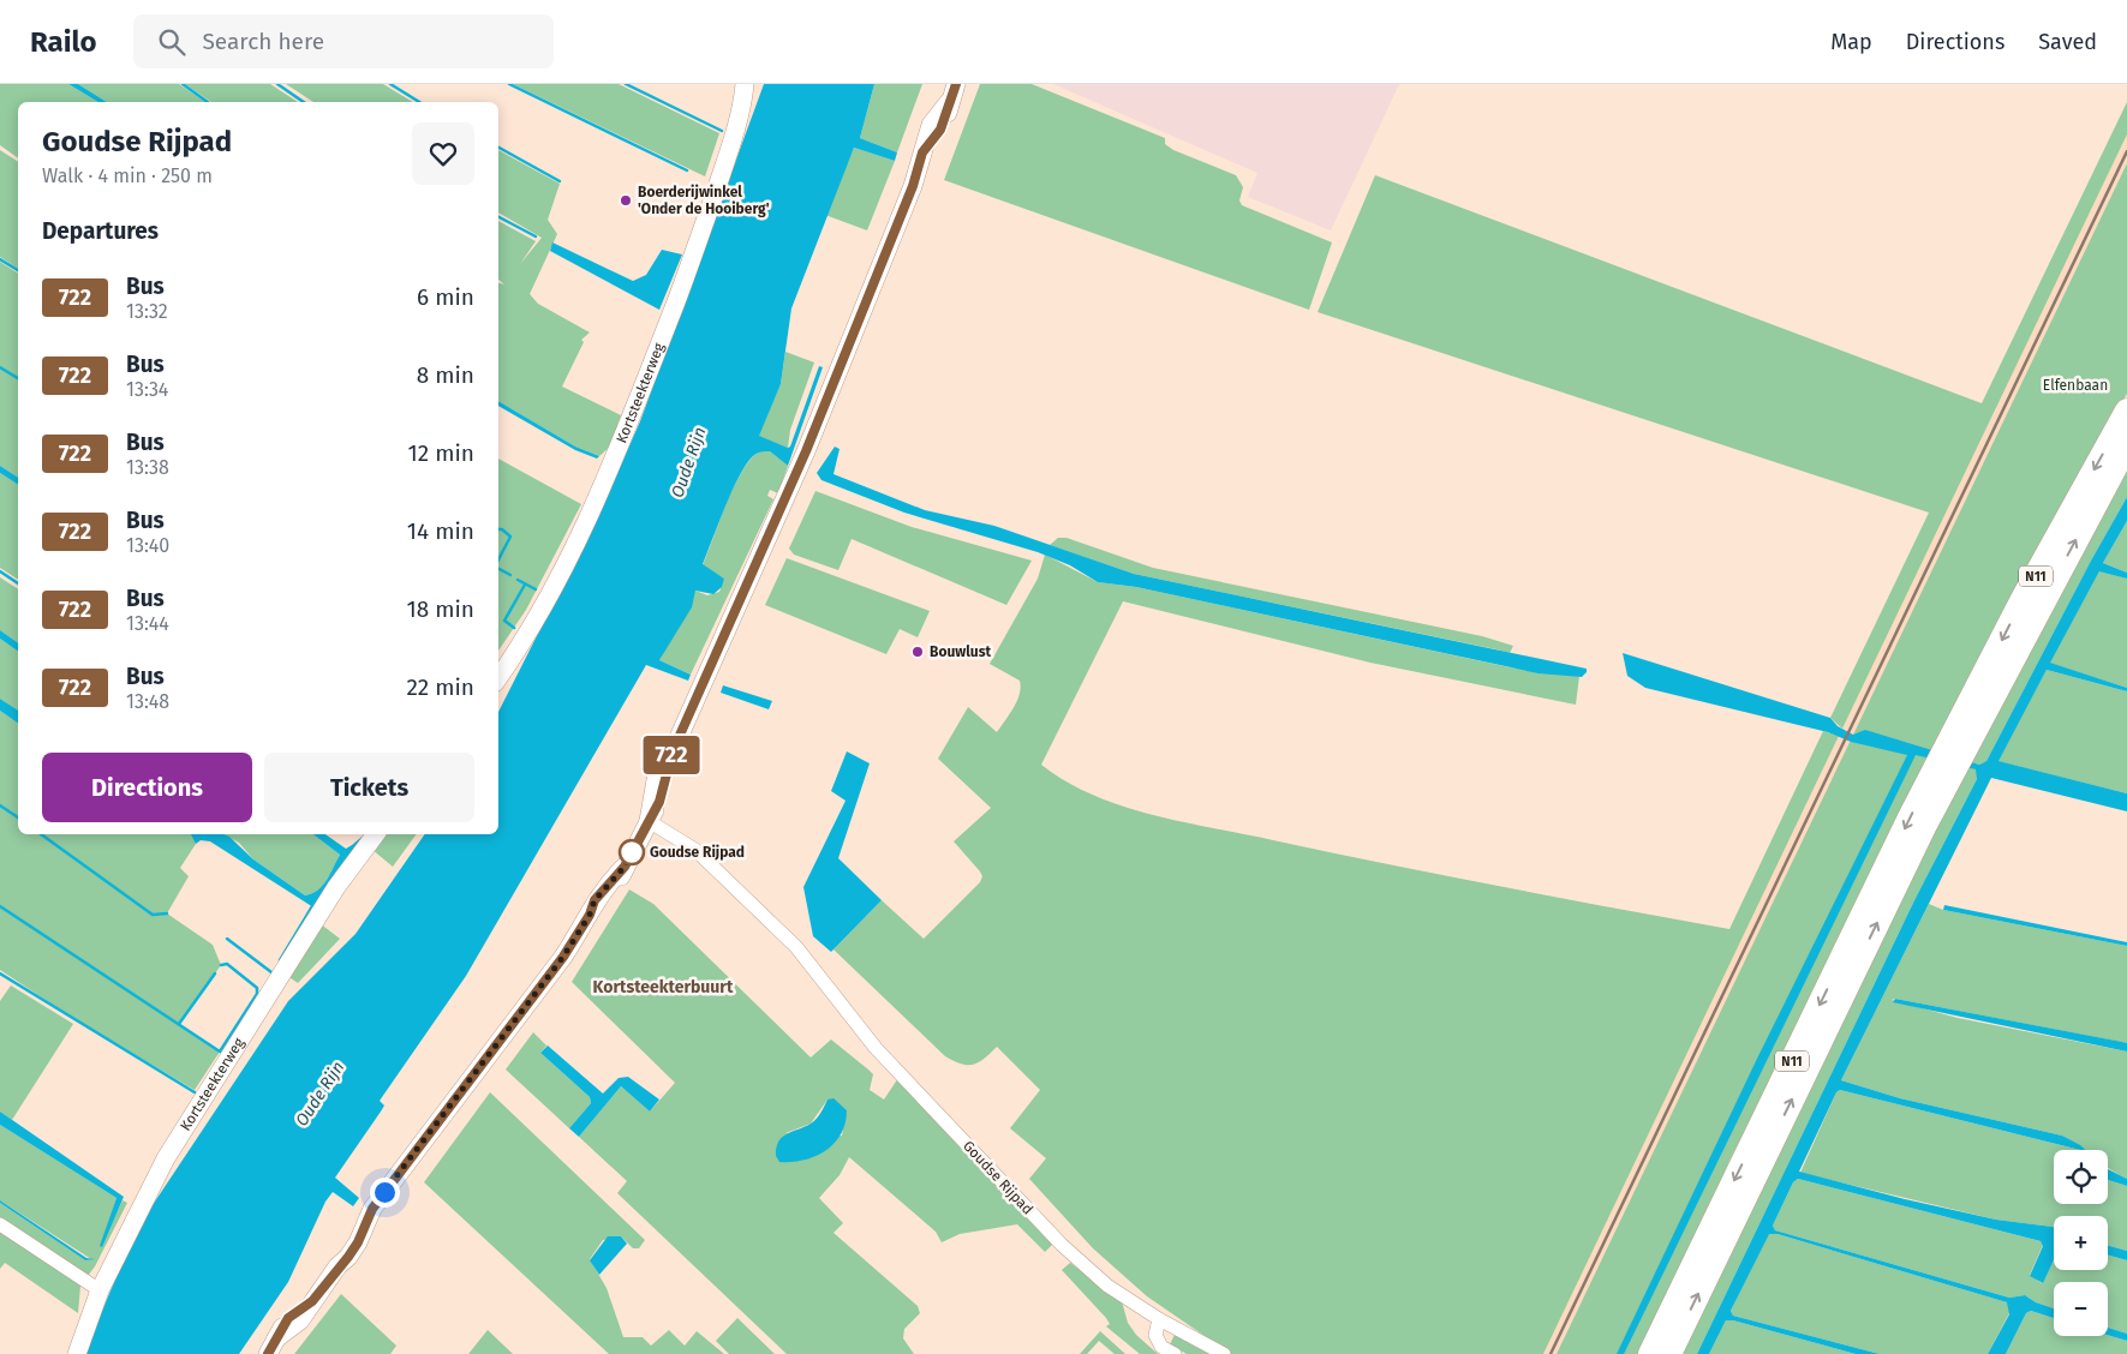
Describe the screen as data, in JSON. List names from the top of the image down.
{
  "streets": {
    "highway": ["N11"],
    "main road": ["Kortsteekterweg"],
    "street": ["Goudse Rijpad"]
  },
  "districts": ["Kortsteekterbuurt"],
  "water": ["Oude Rijn"],
  "parks": ["Elfenbaan"],
  "places": ["Boerderijwinkel 'Onder de Hooiberg'", "Bouwlust", "Goudse Rijpad"],
  "lines": ["bus line 722"],
  "page": {
    "header": "Railo",
    "search": "Search here",
    "nav": ["Map", "Directions", "Saved"],
    "on_map": "722",
    "heading": [
      ["Goudse Rijpad", "Walk · 4 min · 250 m"],
      "Departures"
    ],
    "list": [
      {
        "mark": "722",
        "name": "Bus",
        "note": "13:32",
        "value": "6 min"
      },
      {
        "mark": "722",
        "name": "Bus",
        "note": "13:34",
        "value": "8 min"
      },
      {
        "mark": "722",
        "name": "Bus",
        "note": "13:38",
        "value": "12 min"
      },
      {
        "mark": "722",
        "name": "Bus",
        "note": "13:40",
        "value": "14 min"
      },
      {
        "mark": "722",
        "name": "Bus",
        "note": "13:44",
        "value": "18 min"
      },
      {
        "mark": "722",
        "name": "Bus",
        "note": "13:48",
        "value": "22 min"
      }
    ],
    "buttons": ["Directions", "Tickets"],
    "map_buttons": ["+", "−"]
  }
}
